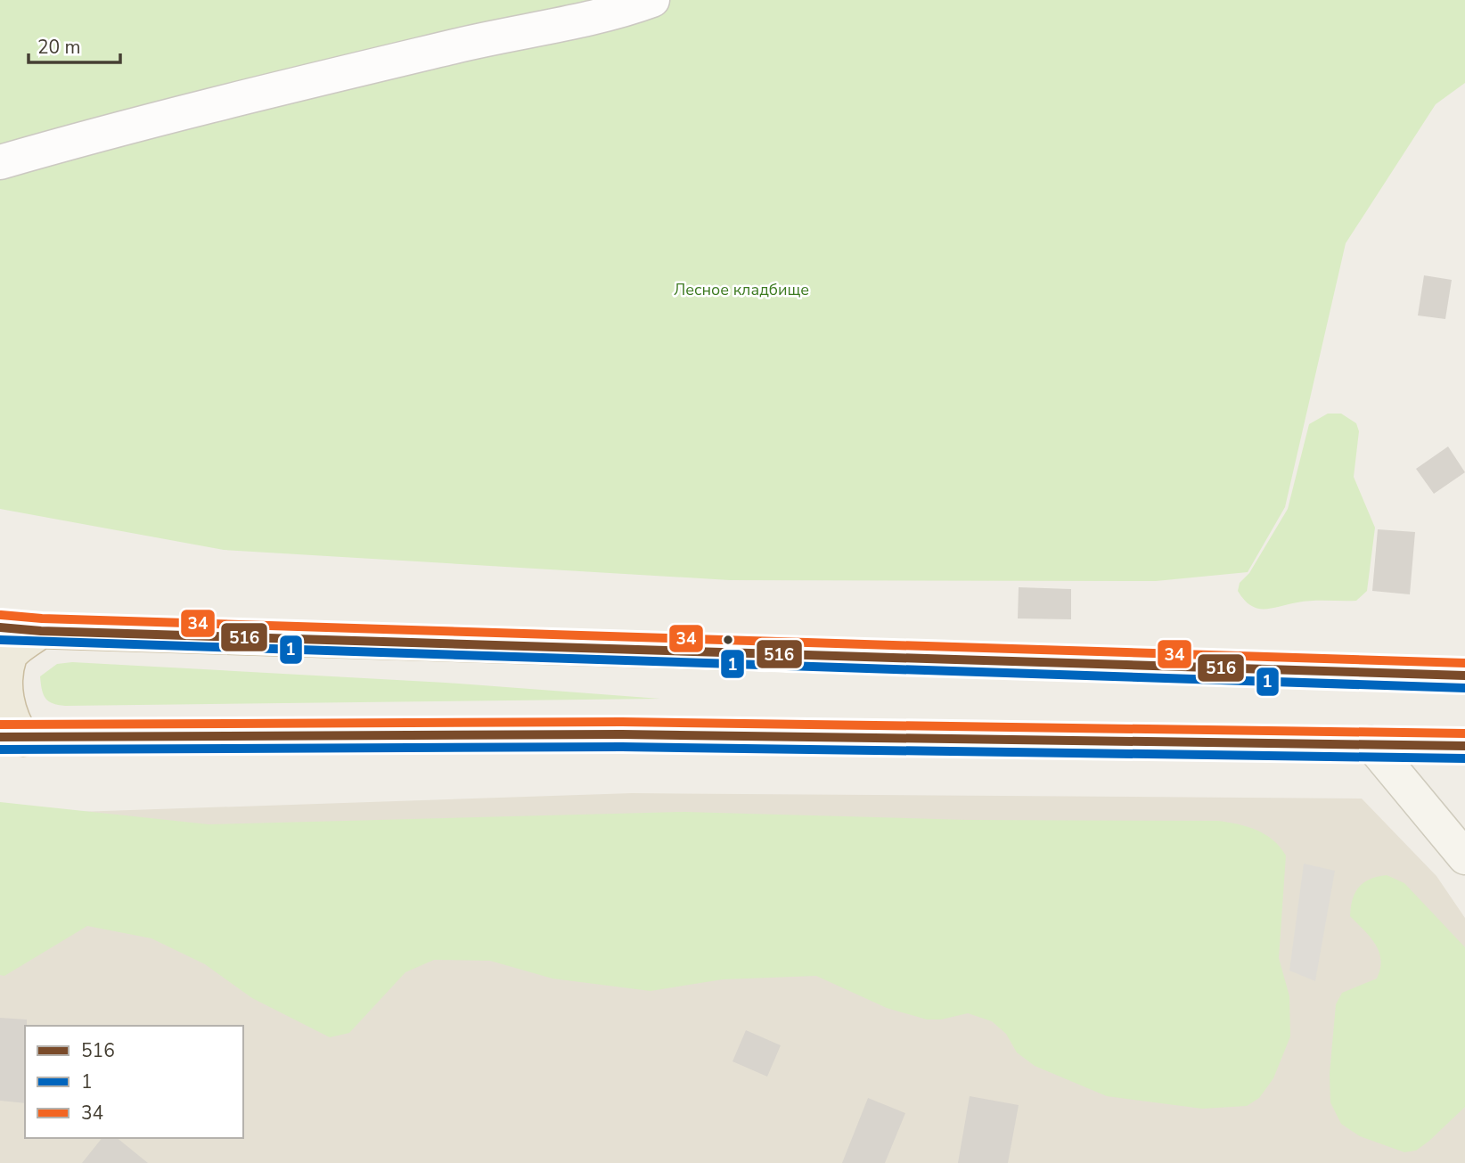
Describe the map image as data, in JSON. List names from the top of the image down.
{
  "parks": ["Лесное кладбище"],
  "lines": ["transit line 34", "transit line 516", "transit line 1"],
  "legend": ["516", "1", "34"],
  "scale_bar": "20 m"
}
